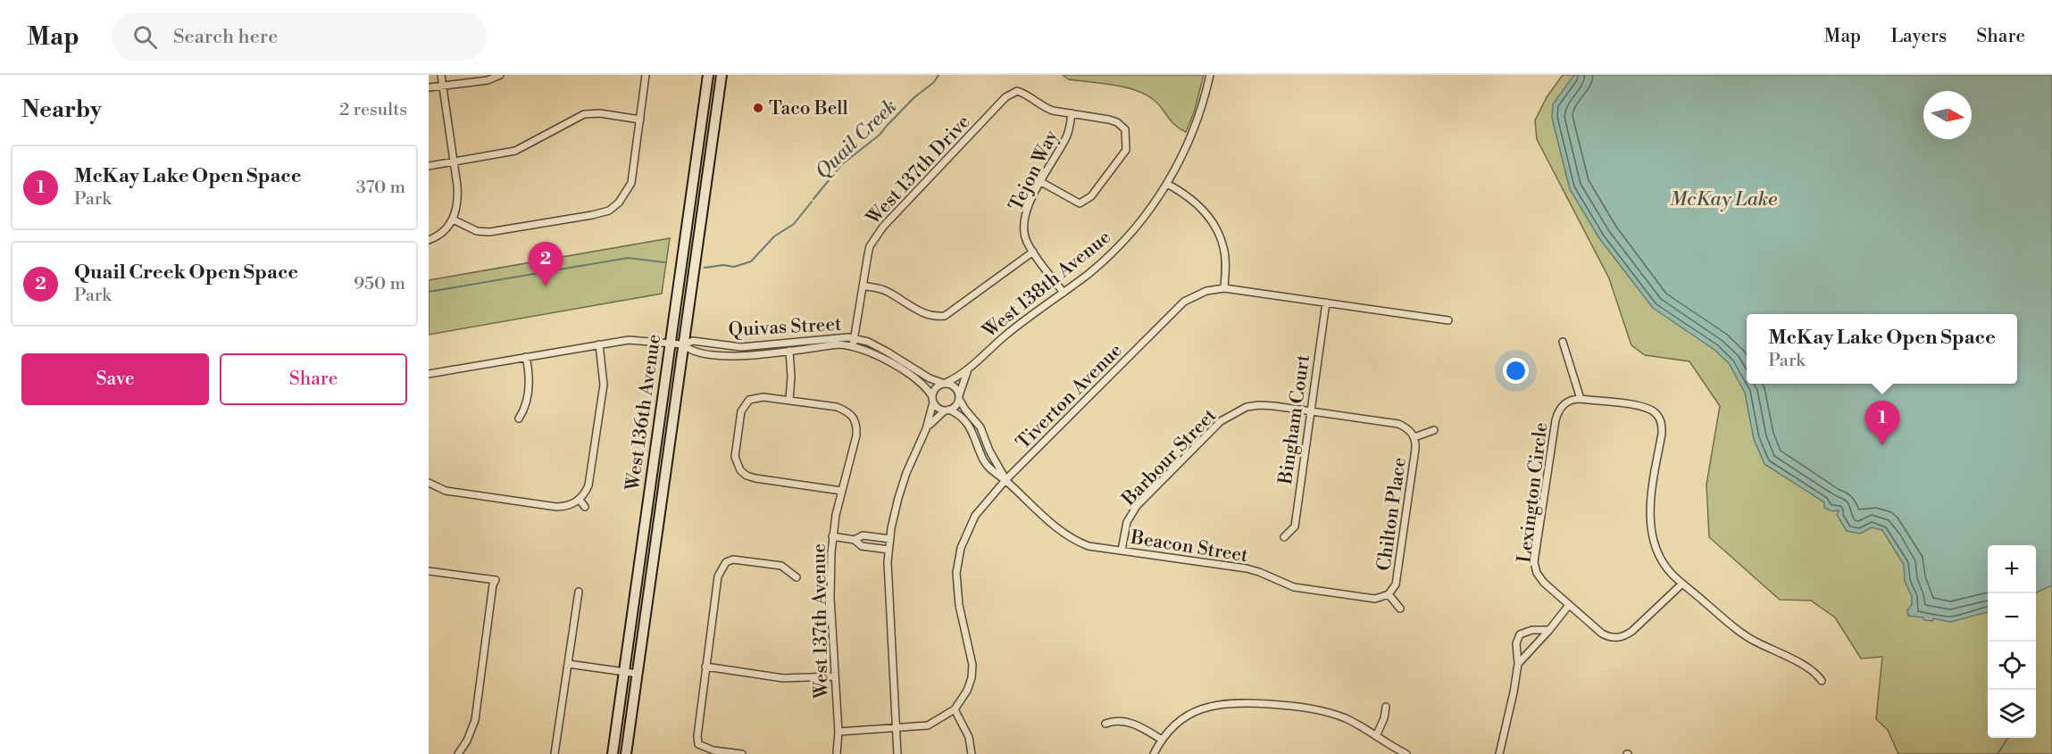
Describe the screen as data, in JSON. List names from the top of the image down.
{
  "streets": {
    "main road": ["West 136th Avenue"],
    "street": [
      "West 137th Drive",
      "Tejon Way",
      "West 138th Avenue",
      "Quivas Street",
      "Tiverton Avenue",
      "Bingham Court",
      "Barbour Street",
      "Lexington Circle",
      "Chilton Place",
      "Beacon Street",
      "West 137th Avenue"
    ]
  },
  "crossings": [
    ["West 137th Drive", "Tejon Way"],
    ["West 137th Drive", "Quivas Street"],
    ["Tejon Way", "West 138th Avenue"],
    ["West 138th Avenue", "Quivas Street"],
    ["West 138th Avenue", "Beacon Street"],
    ["Quivas Street", "West 136th Avenue"],
    ["Quivas Street", "Beacon Street"],
    ["Tiverton Avenue", "Bingham Court"],
    ["Tiverton Avenue", "Beacon Street"],
    ["Tiverton Avenue", "West 137th Avenue"],
    ["Bingham Court", "Barbour Street"],
    ["Barbour Street", "Chilton Place"],
    ["Barbour Street", "Beacon Street"],
    ["Chilton Place", "Beacon Street"]
  ],
  "water": ["Quail Creek", "McKay Lake"],
  "places": ["Taco Bell"],
  "north": "right",
  "page": {
    "header": "Map",
    "search": "Search here",
    "nav": ["Map", "Layers", "Share"],
    "heading": ["Nearby", "2 results"],
    "list": [
      {
        "mark": "1",
        "name": "McKay Lake Open Space",
        "note": "Park",
        "value": "370 m"
      },
      {
        "mark": "2",
        "name": "Quail Creek Open Space",
        "note": "Park",
        "value": "950 m"
      }
    ],
    "pins": ["2", "1"],
    "popup": ["McKay Lake Open Space", "Park"],
    "buttons": ["Save", "Share"],
    "map_buttons": ["+", "−"]
  }
}
